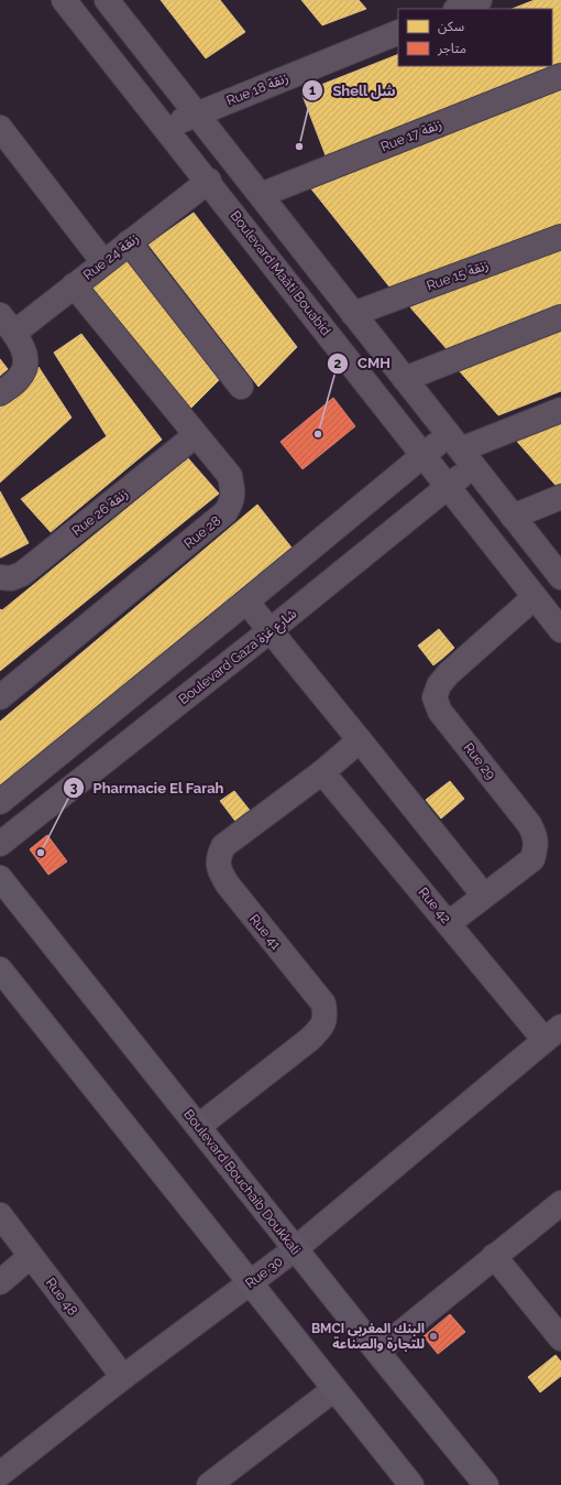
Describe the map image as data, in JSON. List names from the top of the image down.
{
  "streets": {
    "main road": ["Boulevard Bouchaib Doukkali"],
    "street": [
      "Rue 18 زنقة",
      "Rue 17 زنقة",
      "Rue 24 زنقة",
      "Boulevard Maâti Bouabid",
      "Rue 15 زنقة",
      "Rue 26 زنقة",
      "Rue 28",
      "Boulevard Gaza شارع غزة",
      "Rue 29",
      "Rue 42",
      "Rue 41",
      "Rue 30",
      "Rue 48"
    ]
  },
  "crossings": [
    ["Rue 18 زنقة", "Boulevard Maâti Bouabid"],
    ["Rue 24 زنقة", "Boulevard Maâti Bouabid"],
    ["Rue 24 زنقة", "Rue 28"],
    ["Boulevard Maâti Bouabid", "Boulevard Gaza شارع غزة"],
    ["Boulevard Maâti Bouabid", "Rue 29"],
    ["Rue 26 زنقة", "Rue 28"],
    ["Rue 29", "Rue 42"],
    ["Rue 42", "Rue 41"],
    ["Rue 42", "Rue 30"],
    ["Rue 41", "Boulevard Bouchaib Doukkali"],
    ["Boulevard Bouchaib Doukkali", "Rue 30"],
    ["Rue 30", "Rue 48"]
  ],
  "places": [
    "Shell شل",
    "CMH",
    "Pharmacie El Farah",
    "BMCI البنك المغربي للتجارة والصناعة"
  ],
  "legend": ["سكن", "متاجر"]
}
